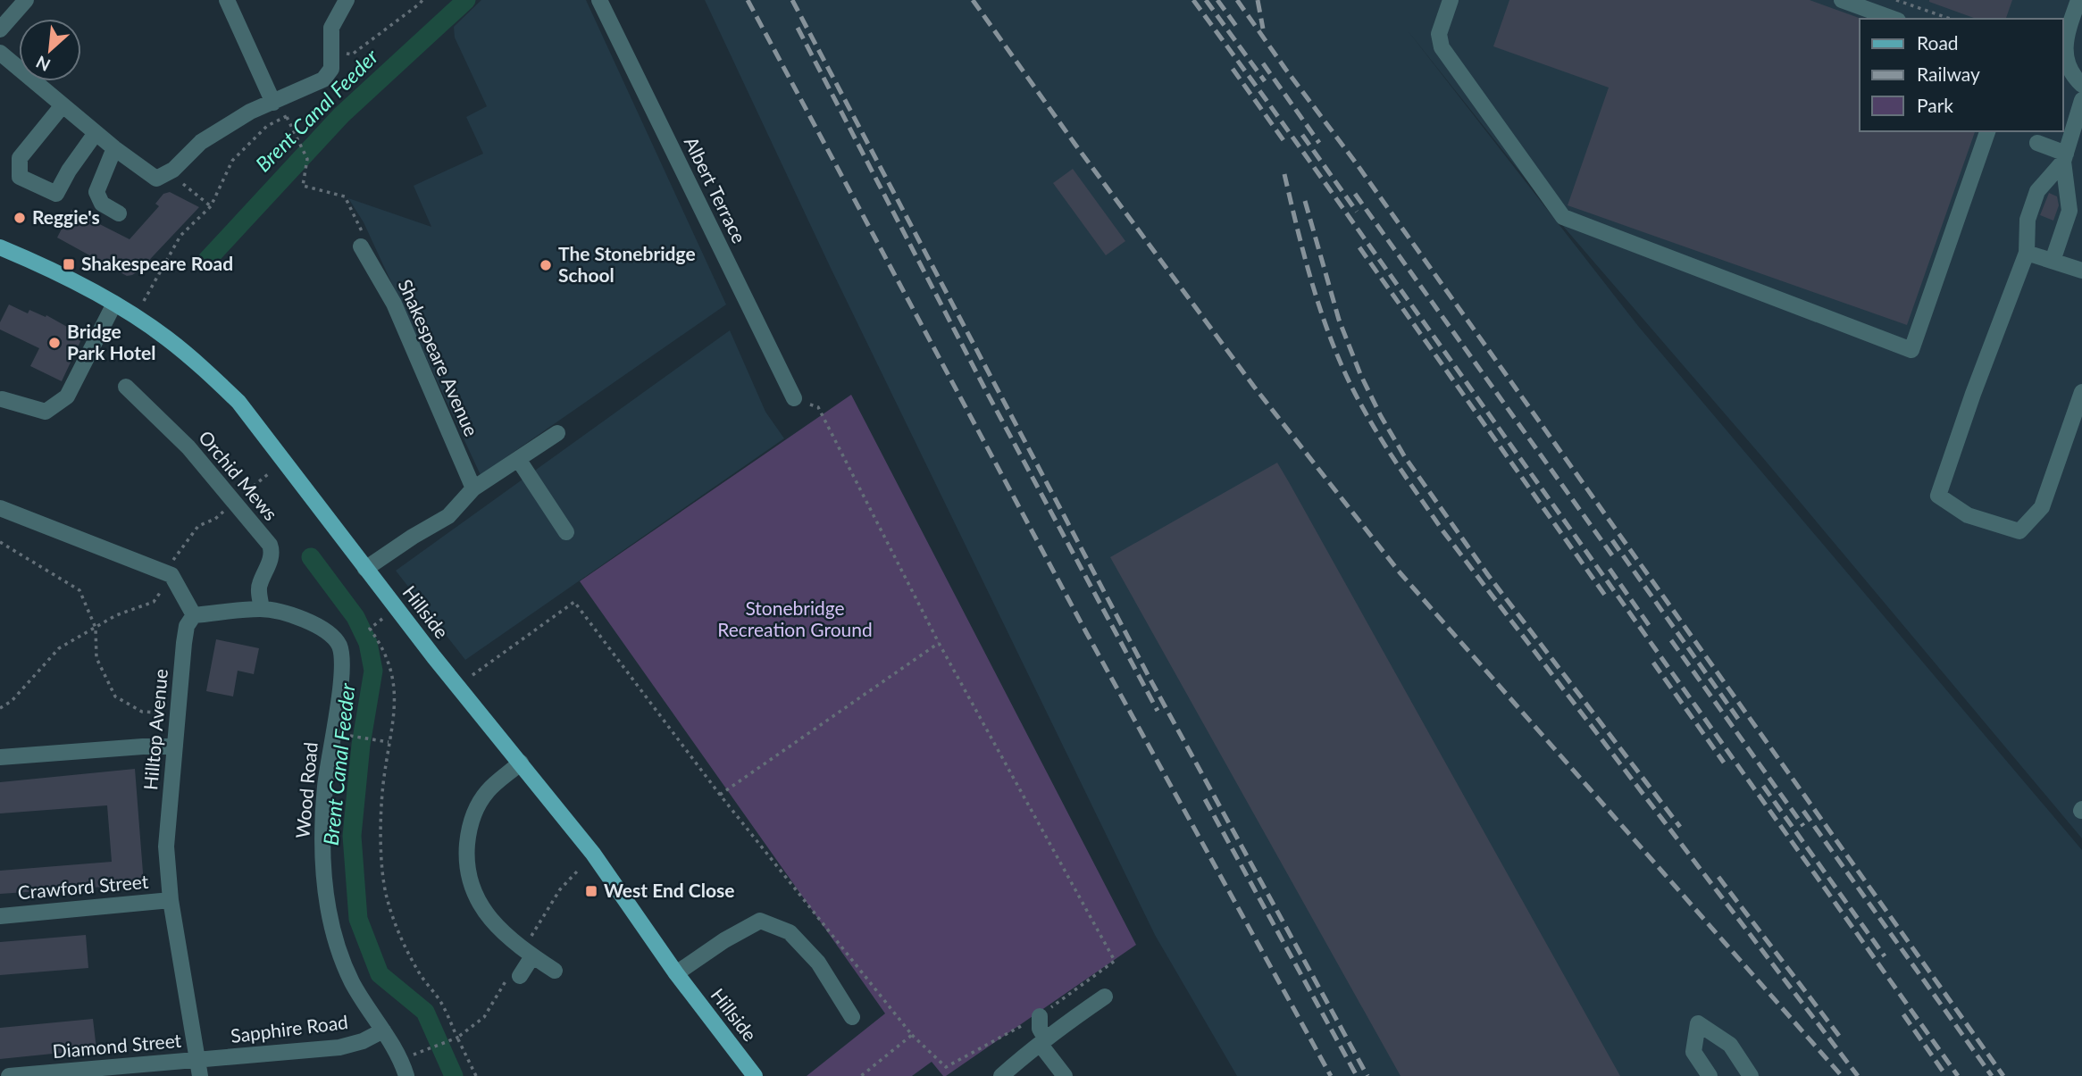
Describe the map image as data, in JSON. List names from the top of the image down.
{
  "streets": {
    "main road": ["Hillside"],
    "street": [
      "Albert Terrace",
      "Shakespeare Avenue",
      "Orchid Mews",
      "Hilltop Avenue",
      "Wood Road",
      "Crawford Street",
      "Sapphire Road",
      "Diamond Street"
    ]
  },
  "crossings": [
    ["Orchid Mews", "Wood Road"],
    ["Hilltop Avenue", "Wood Road"],
    ["Hilltop Avenue", "Crawford Street"],
    ["Hilltop Avenue", "Sapphire Road"],
    ["Hilltop Avenue", "Diamond Street"],
    ["Wood Road", "Sapphire Road"],
    ["Sapphire Road", "Diamond Street"]
  ],
  "water": ["Brent Canal Feeder"],
  "parks": ["Stonebridge Recreation Ground"],
  "places": {
    "other": ["Reggie's", "The Stonebridge School", "Bridge Park Hotel"],
    "transit": ["Shakespeare Road", "West End Close"]
  },
  "legend": ["Road", "Railway", "Park"],
  "north": "bottom left"
}
